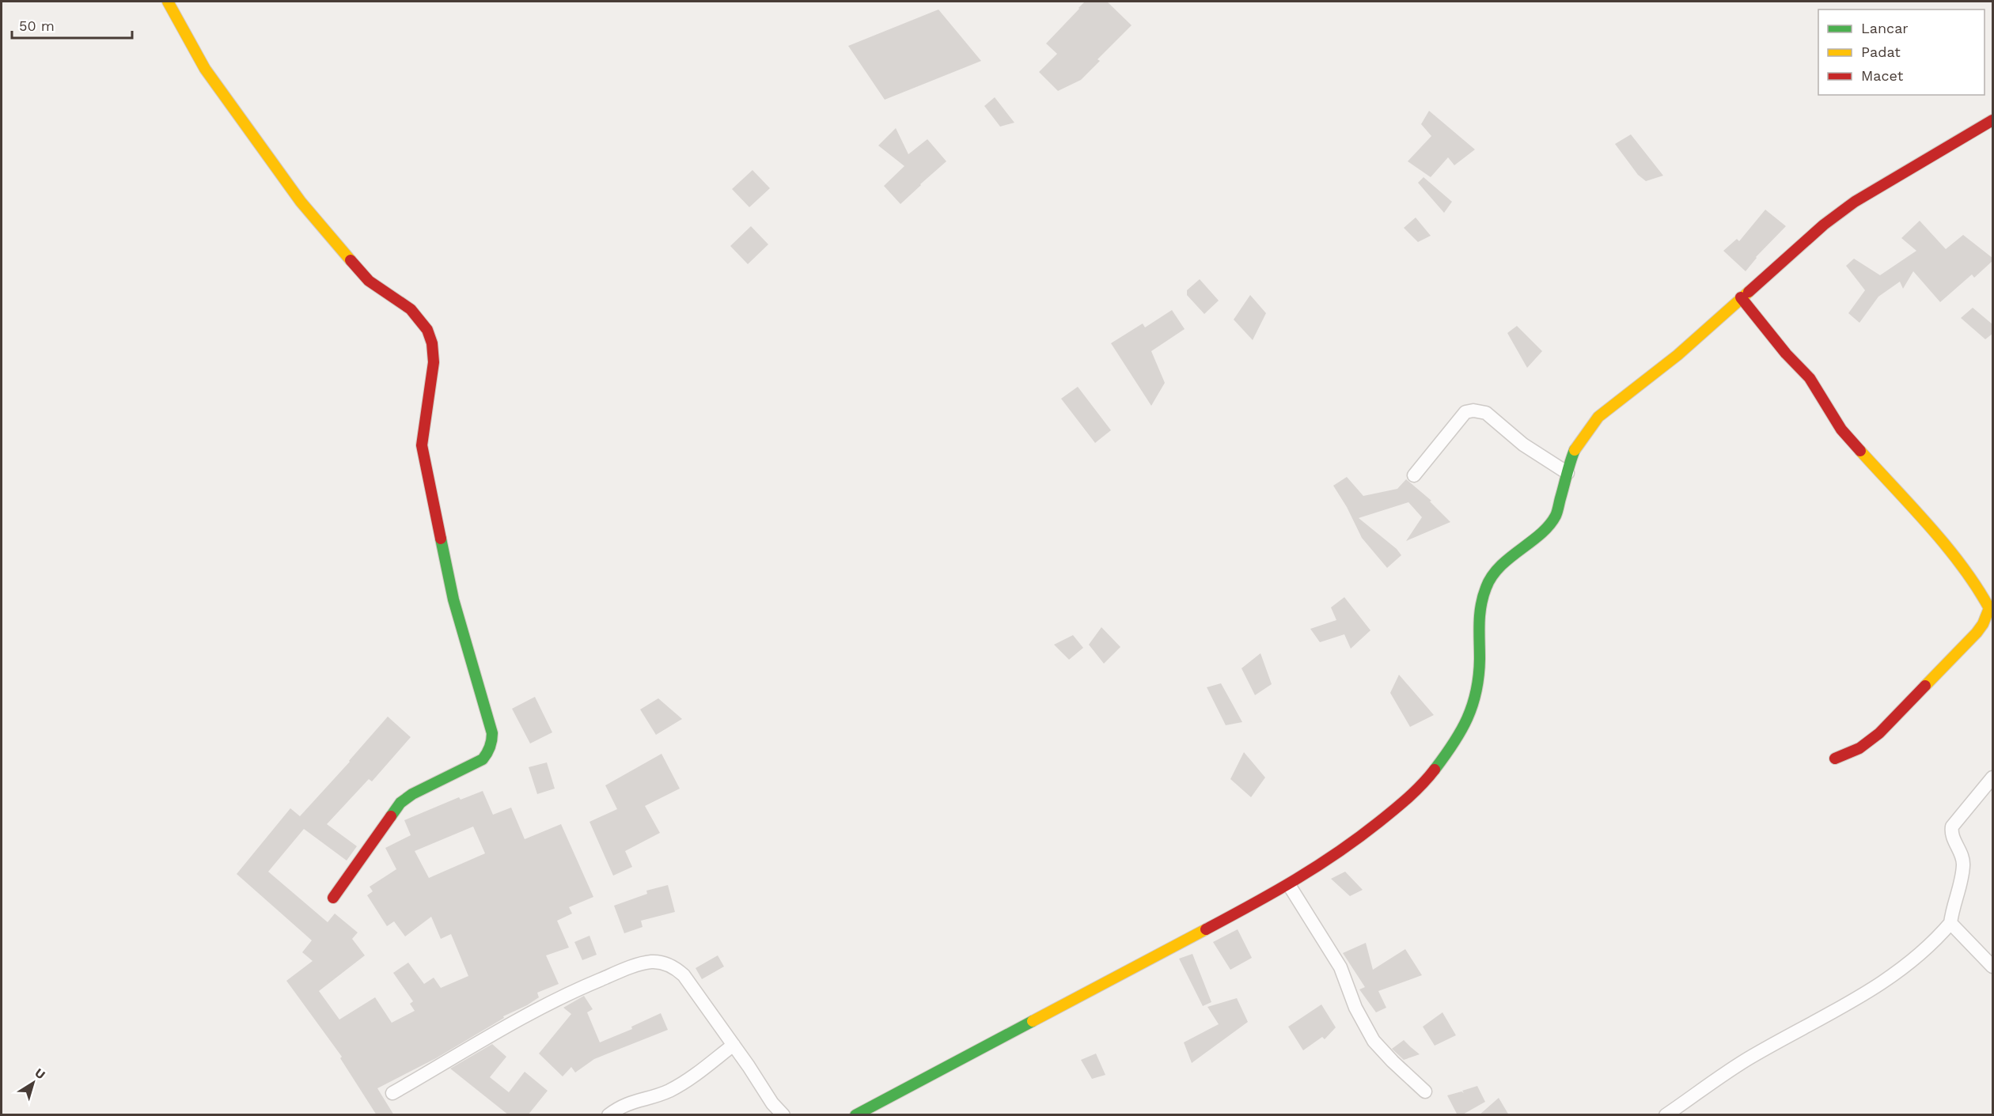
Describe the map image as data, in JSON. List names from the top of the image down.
{
  "legend": ["Lancar", "Padat", "Macet"],
  "scale_bar": "50 m",
  "north": "top right"
}
